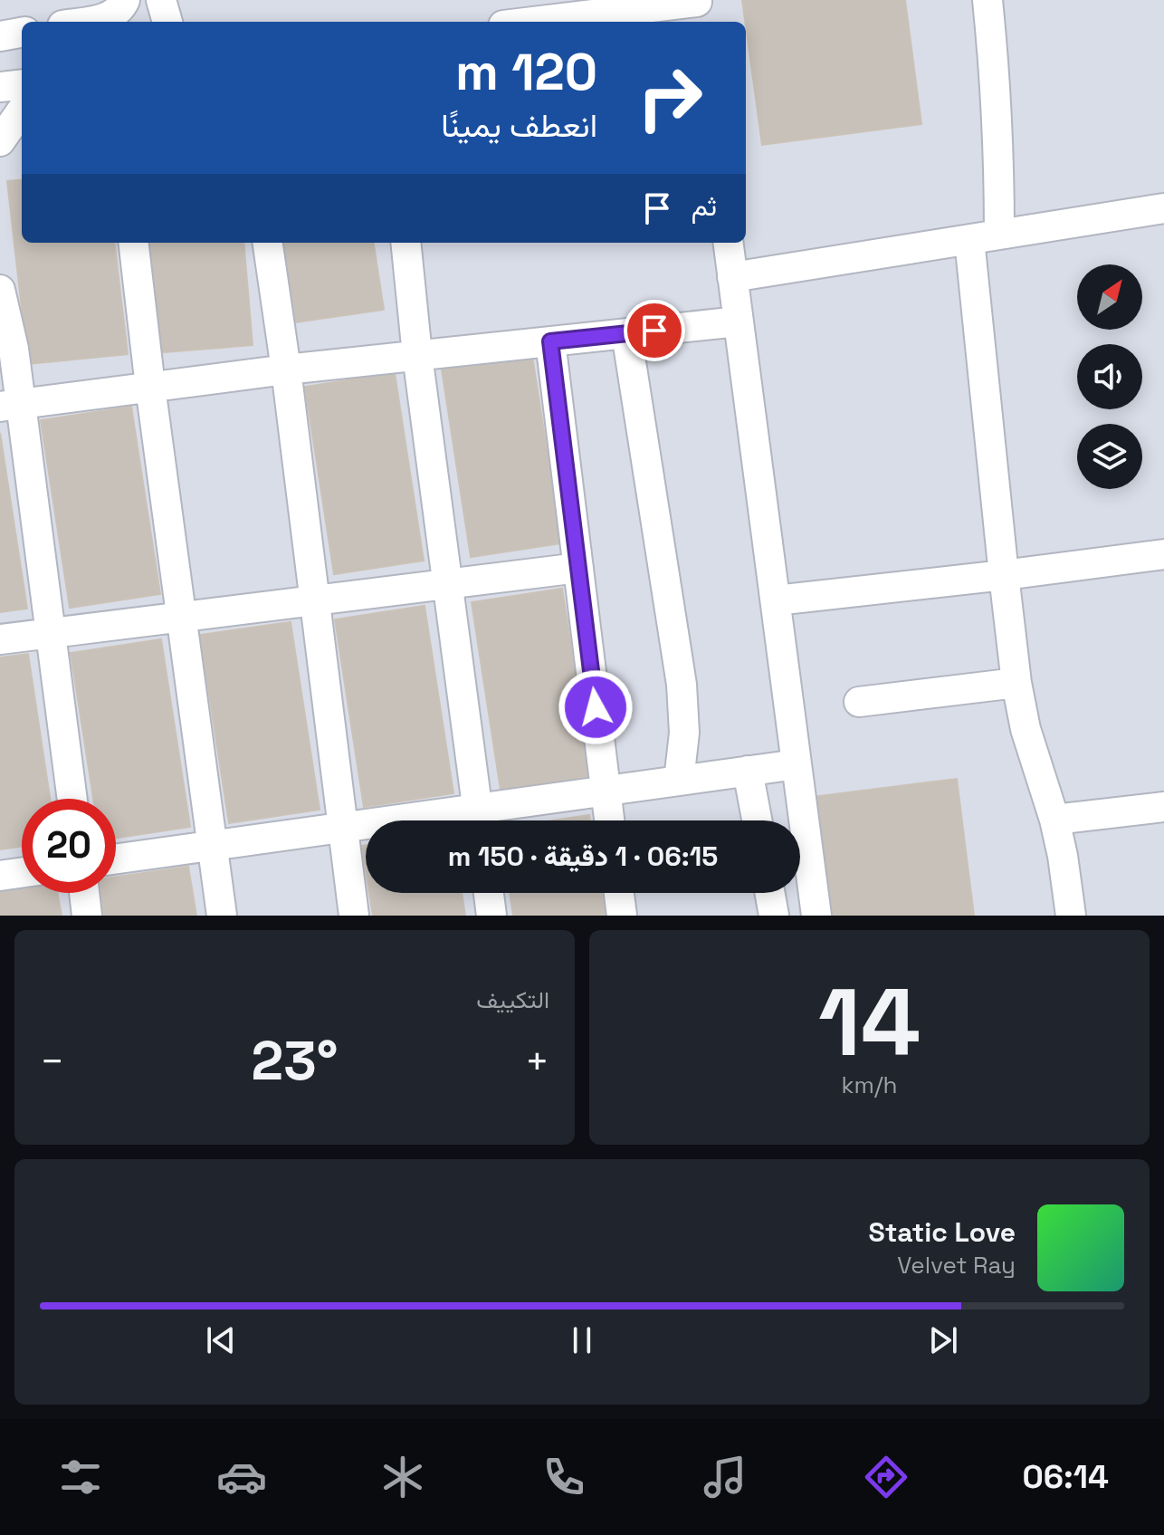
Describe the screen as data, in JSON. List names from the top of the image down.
{
  "north": "top right",
  "page": {
    "turn": ["120 m", "انعطف يمينًا"],
    "then": "ثم",
    "limit": "20",
    "trip": "06:15 · 1 دقيقة · 150 m",
    "tile": [
      ["14", "km/h"],
      "التكييف"
    ],
    "heat": ["−", "23°", "+"],
    "song": ["Static Love", "Velvet Ray"],
    "tabs": "06:14"
  }
}
